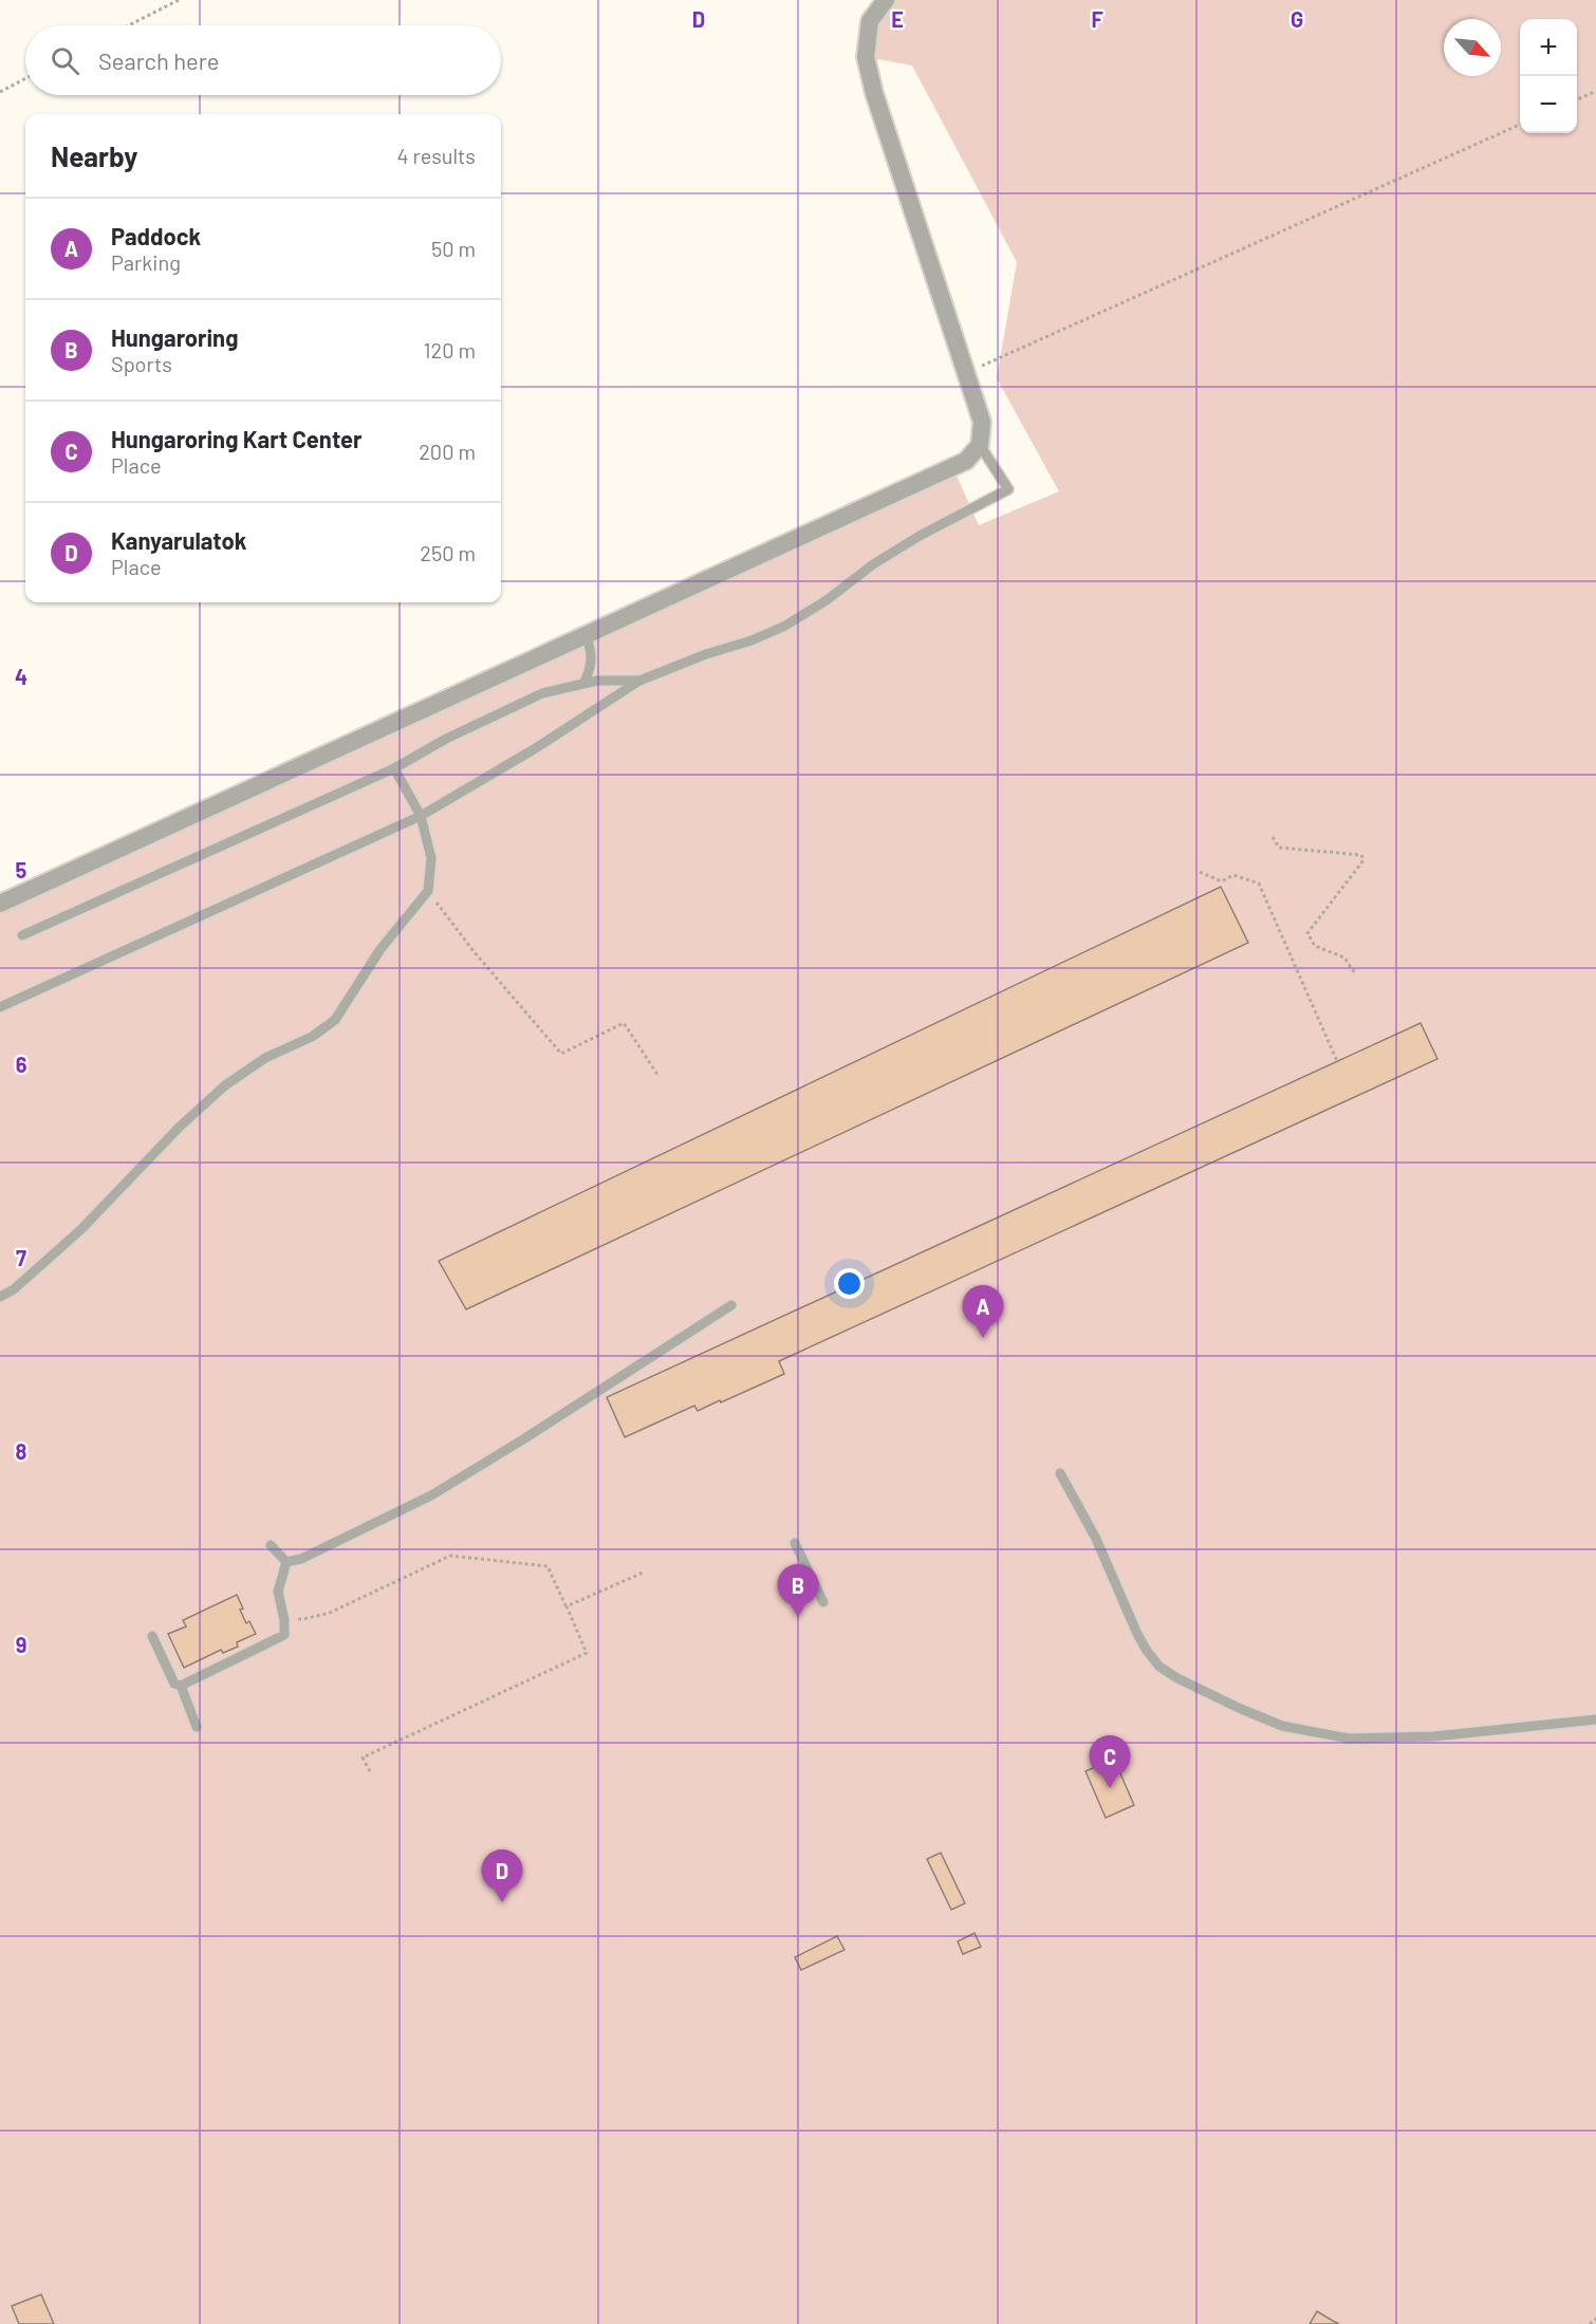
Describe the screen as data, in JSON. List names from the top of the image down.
{
  "north": "bottom right",
  "page": {
    "map_buttons": ["+", "−"],
    "search": "Search here",
    "heading": ["Nearby", "4 results"],
    "list": [
      {
        "mark": "A",
        "name": "Paddock",
        "note": "Parking",
        "value": "50 m"
      },
      {
        "mark": "B",
        "name": "Hungaroring",
        "note": "Sports",
        "value": "120 m"
      },
      {
        "mark": "C",
        "name": "Hungaroring Kart Center",
        "note": "Place",
        "value": "200 m"
      },
      {
        "mark": "D",
        "name": "Kanyarulatok",
        "note": "Place",
        "value": "250 m"
      }
    ],
    "pins": [
      "A",
      "B",
      "C",
      "D"
    ]
  },
  "grid": {
    "columns": [
      "D",
      "E",
      "F",
      "G"
    ],
    "rows": [
      "4",
      "5",
      "6",
      "7",
      "8",
      "9"
    ]
  }
}
